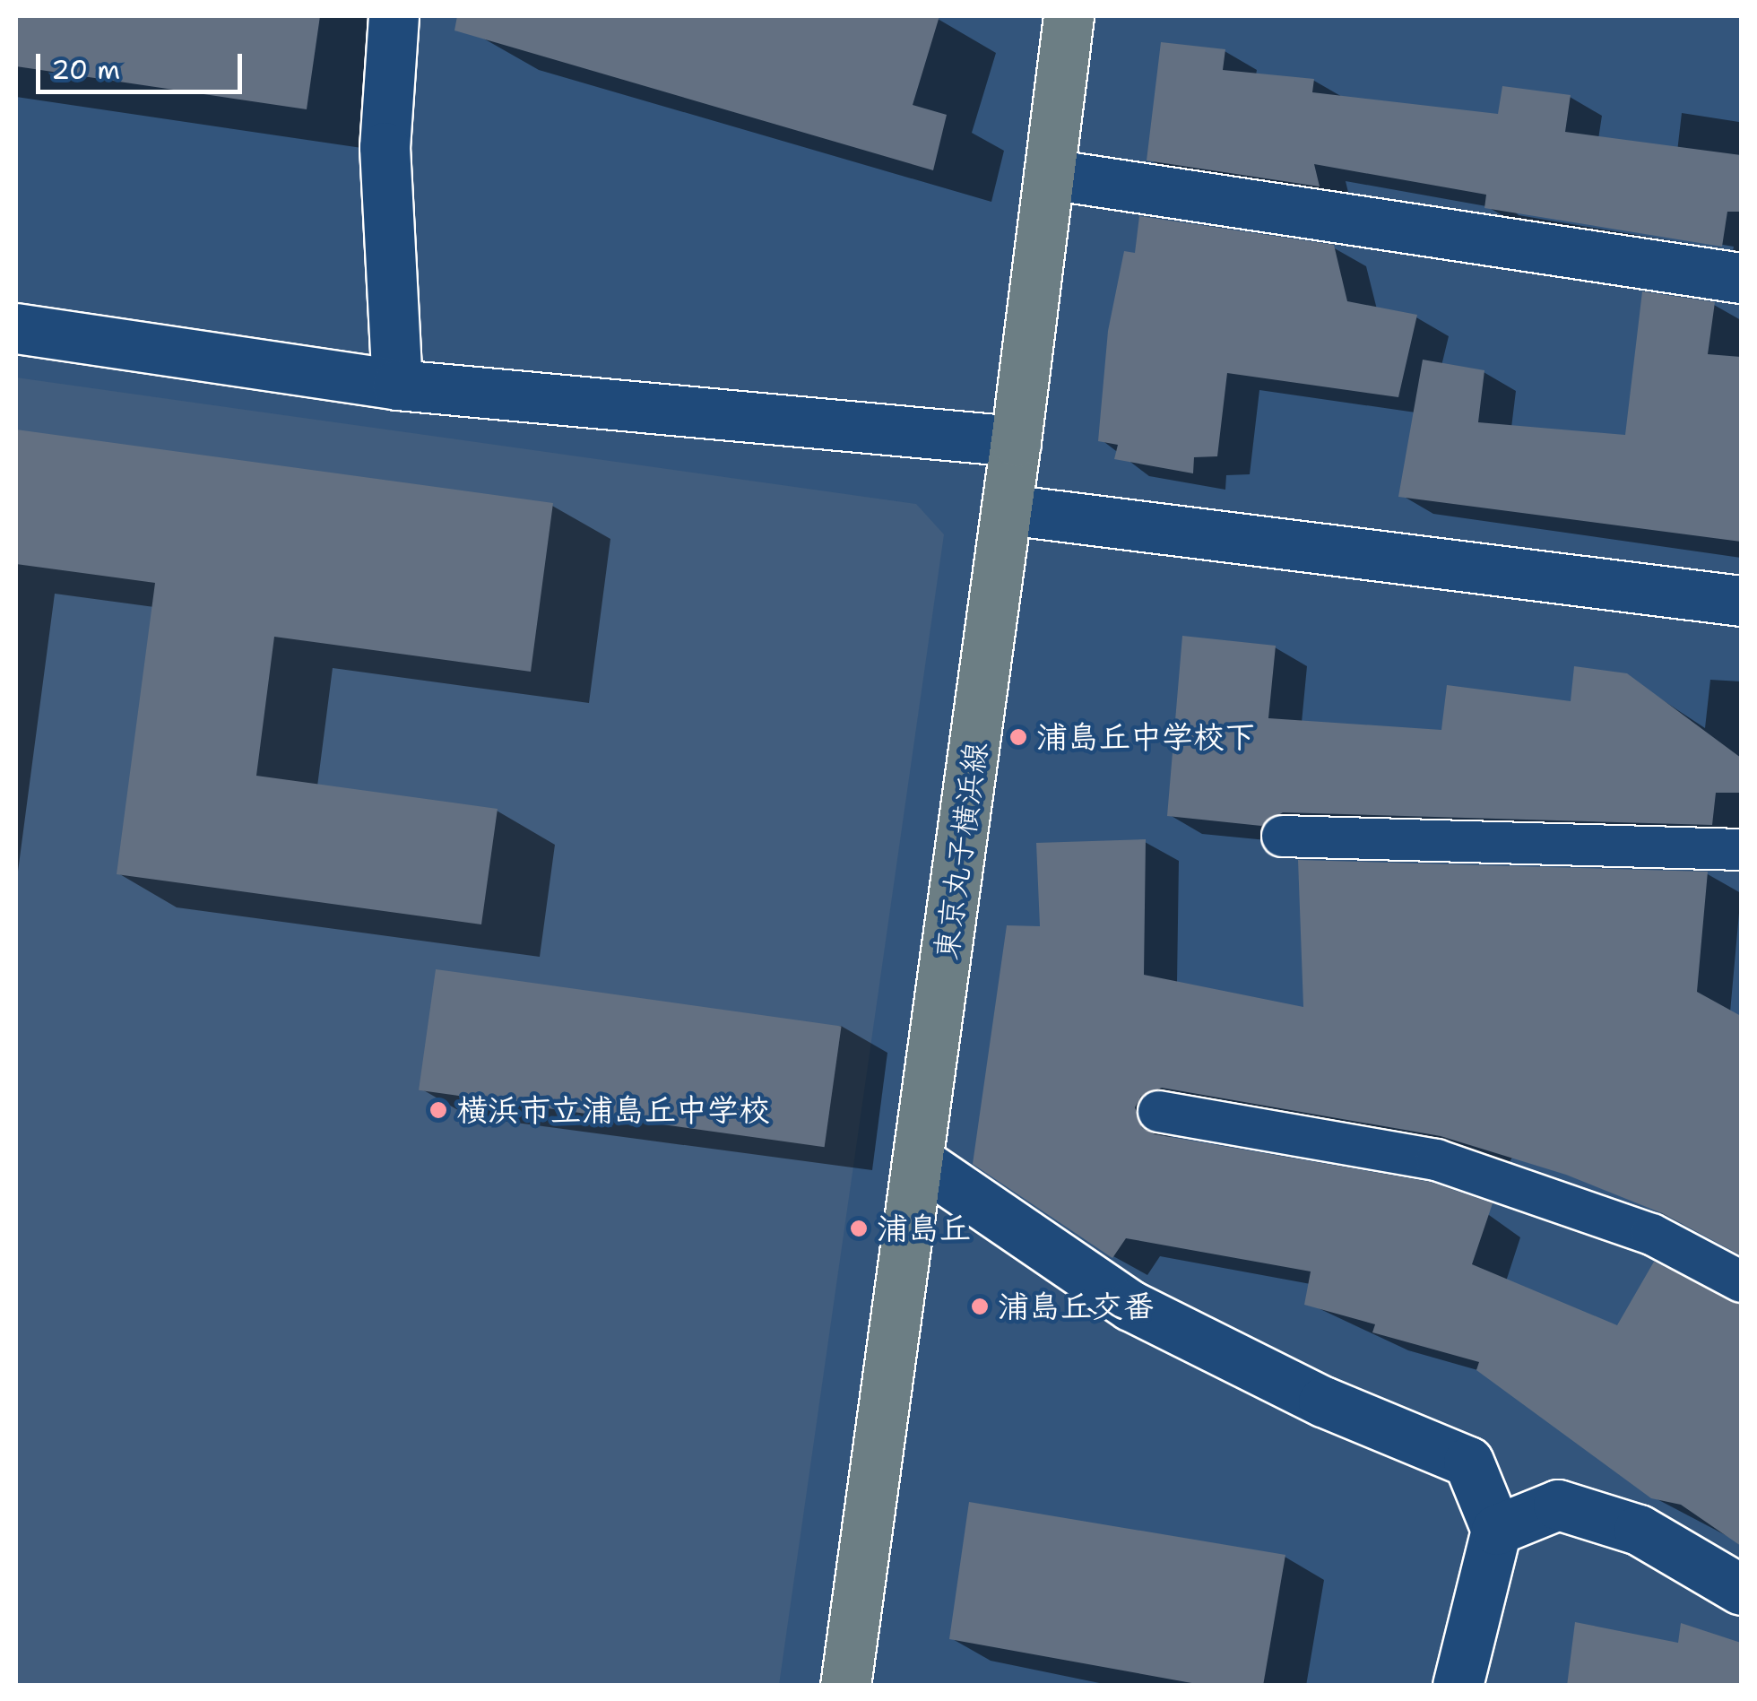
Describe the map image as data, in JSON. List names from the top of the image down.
{
  "streets": {
    "main road": ["東京丸子横浜線"]
  },
  "places": [
    "浦島丘中学校下",
    "横浜市立浦島丘中学校",
    "浦島丘",
    "浦島丘交番"
  ],
  "scale_bar": "20 m"
}
